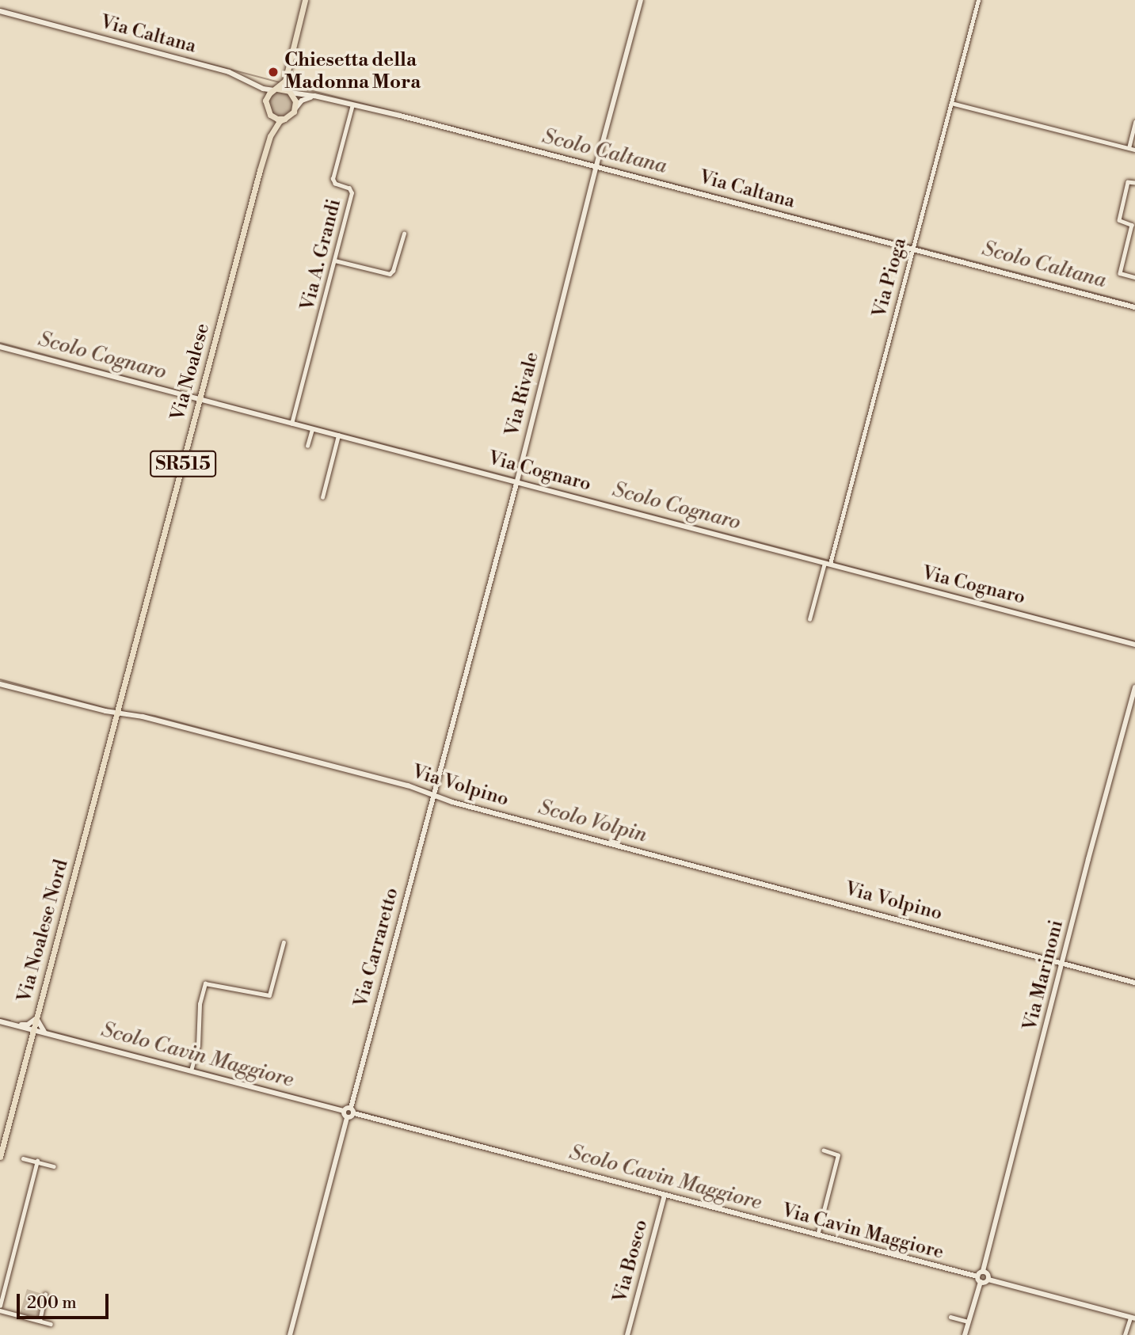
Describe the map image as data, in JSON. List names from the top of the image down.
{
  "streets": {
    "main road": ["Via Noalese", "SR515", "Via Noalese Nord"],
    "street": [
      "Via Caltana",
      "Via A. Grandi",
      "Via Pioga",
      "Via Rivale",
      "Via Cognaro",
      "Via Volpino",
      "Via Carraretto",
      "Via Marinoni",
      "Via Cavin Maggiore",
      "Via Bosco"
    ]
  },
  "crossings": [
    ["Via Caltana", "Via A. Grandi"],
    ["Via Caltana", "Via Pioga"],
    ["Via Caltana", "Via Noalese"],
    ["Via Caltana", "Via Rivale"],
    ["Via A. Grandi", "Via Cognaro"],
    ["Via Pioga", "Via Cognaro"],
    ["Via Noalese", "Via Cognaro"],
    ["Via Noalese", "Via Volpino"],
    ["Via Noalese", "Via Noalese Nord"],
    ["Via Rivale", "Via Cognaro"],
    ["Via Rivale", "Via Volpino"],
    ["Via Rivale", "Via Carraretto"],
    ["Via Volpino", "Via Noalese Nord"],
    ["Via Volpino", "Via Carraretto"],
    ["Via Volpino", "Via Marinoni"],
    ["Via Carraretto", "Via Cavin Maggiore"],
    ["Via Cavin Maggiore", "Via Bosco"]
  ],
  "water": [
    "Scolo Caltana",
    "Scolo Cognaro",
    "Scolo Volpin",
    "Scolo Cavin Maggiore"
  ],
  "places": ["Chiesetta della Madonna Mora"],
  "scale_bar": "200 m"
}
